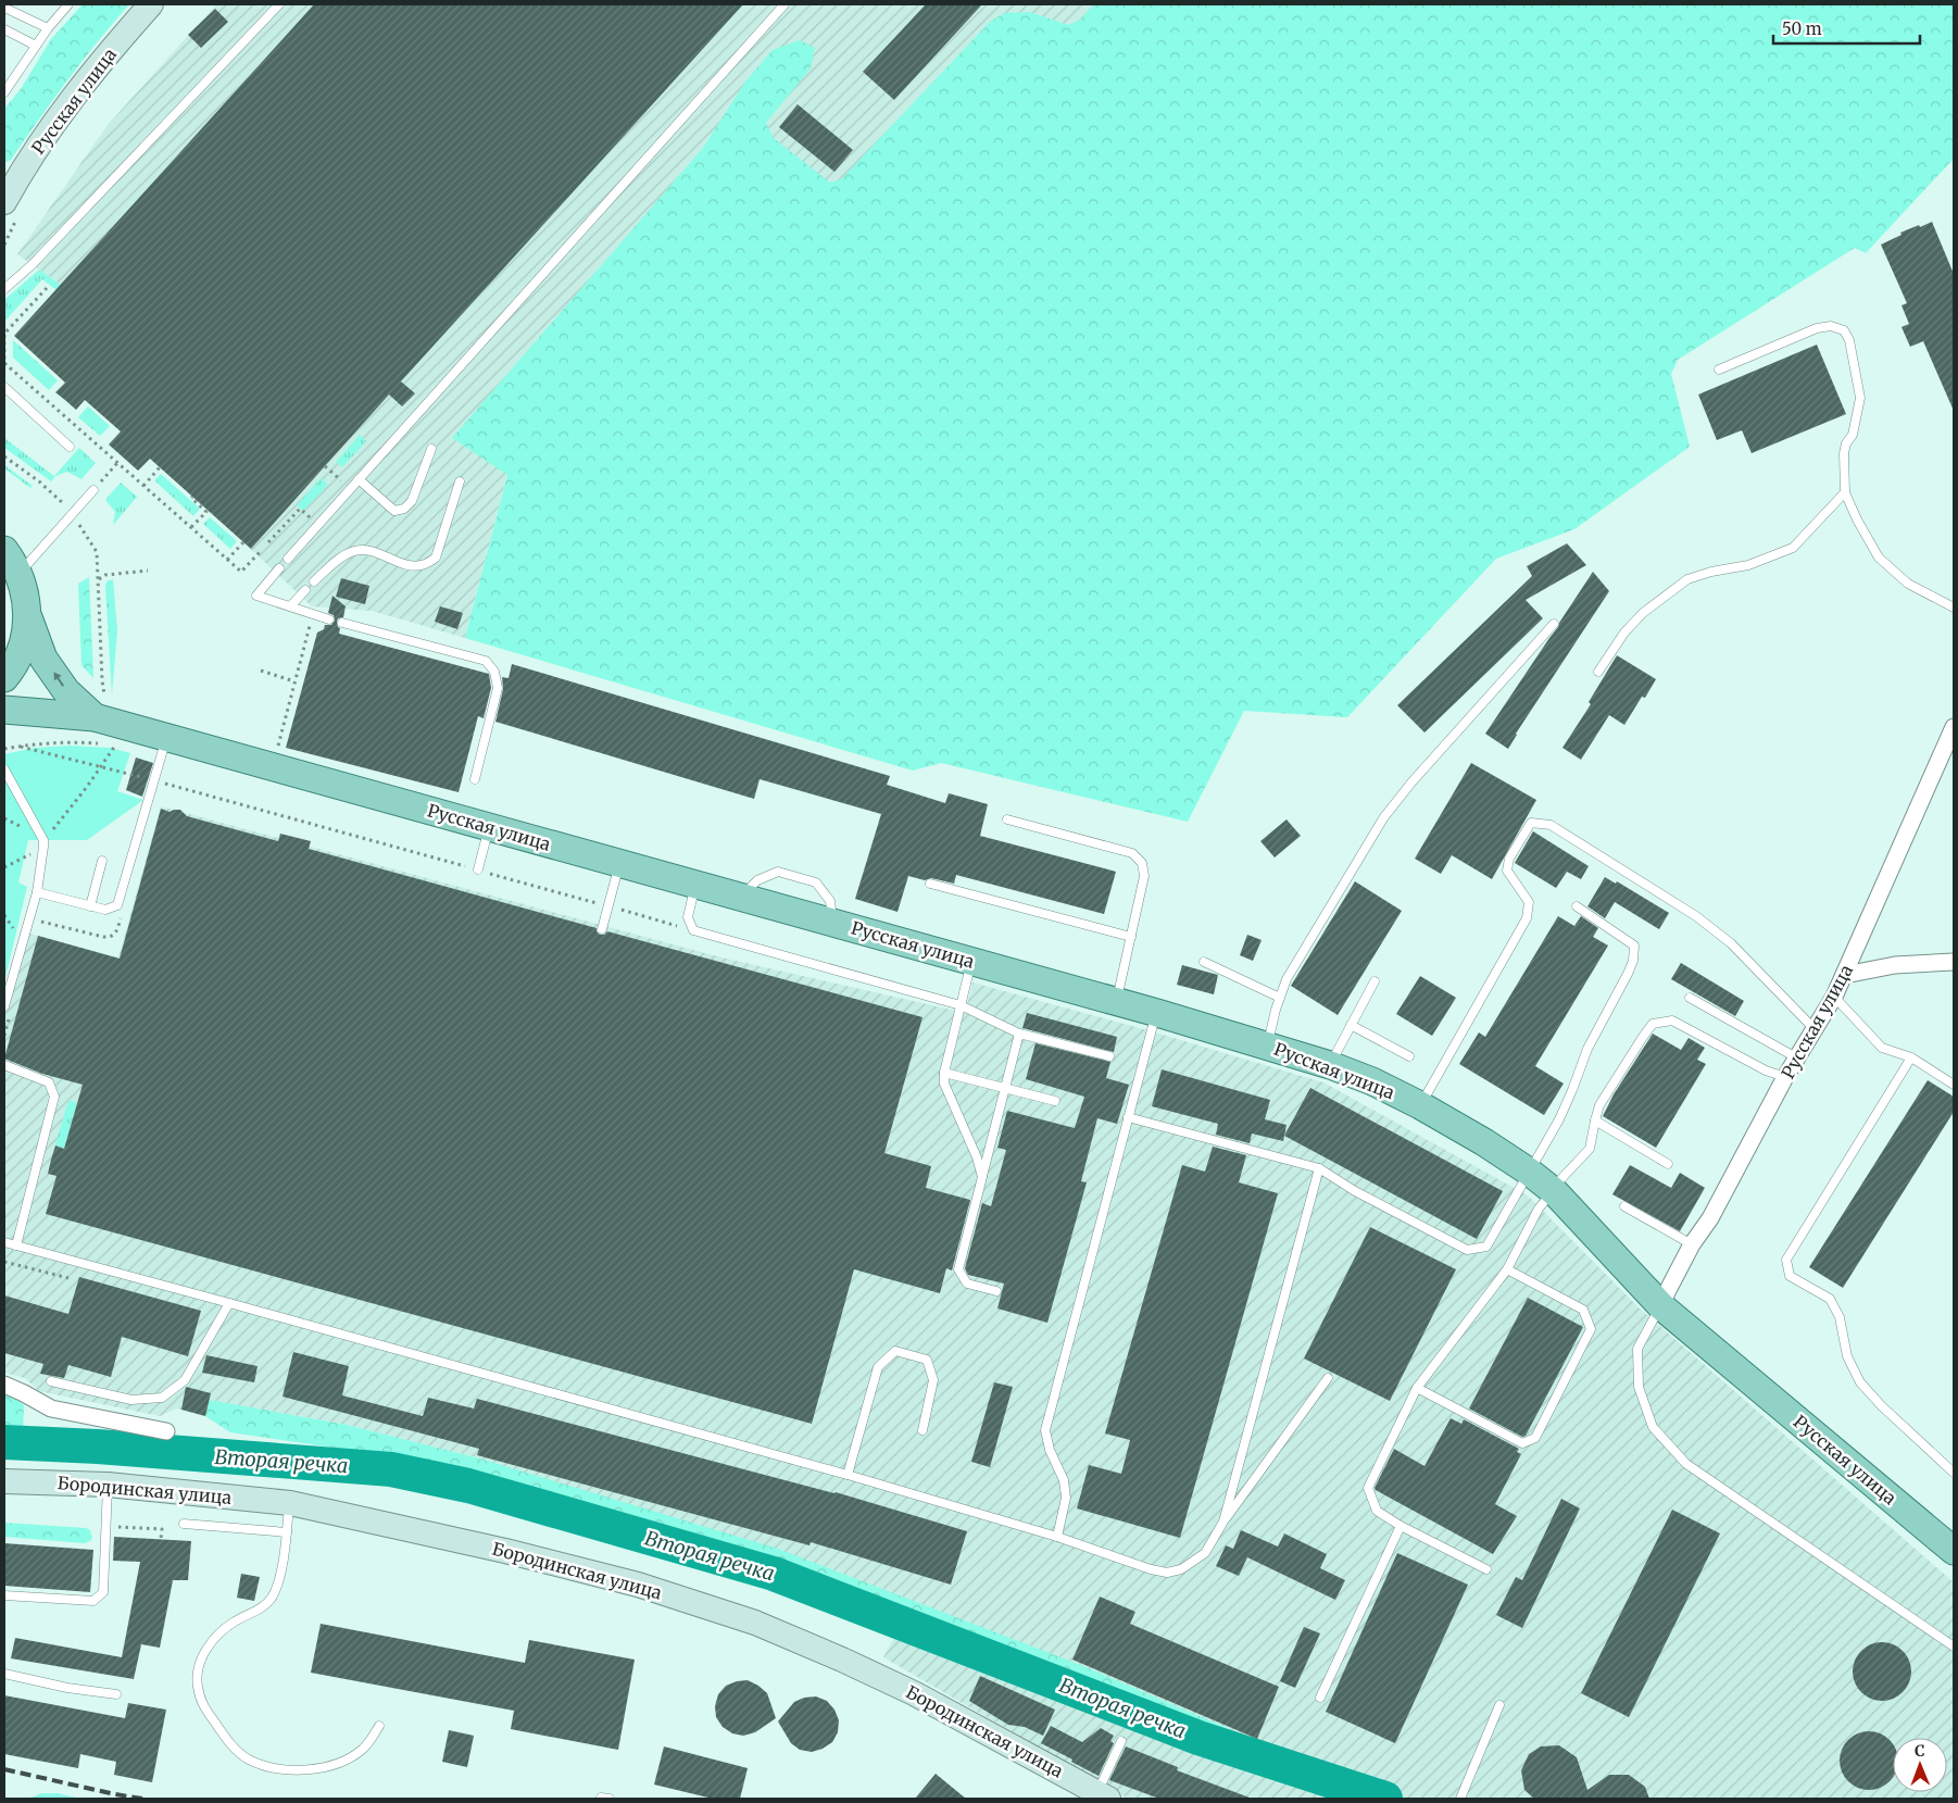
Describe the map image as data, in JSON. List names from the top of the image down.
{
  "streets": {
    "main road": ["Русская улица", "Бородинская улица"]
  },
  "water": ["Вторая речка"],
  "scale_bar": "50 m",
  "north": "top"
}
